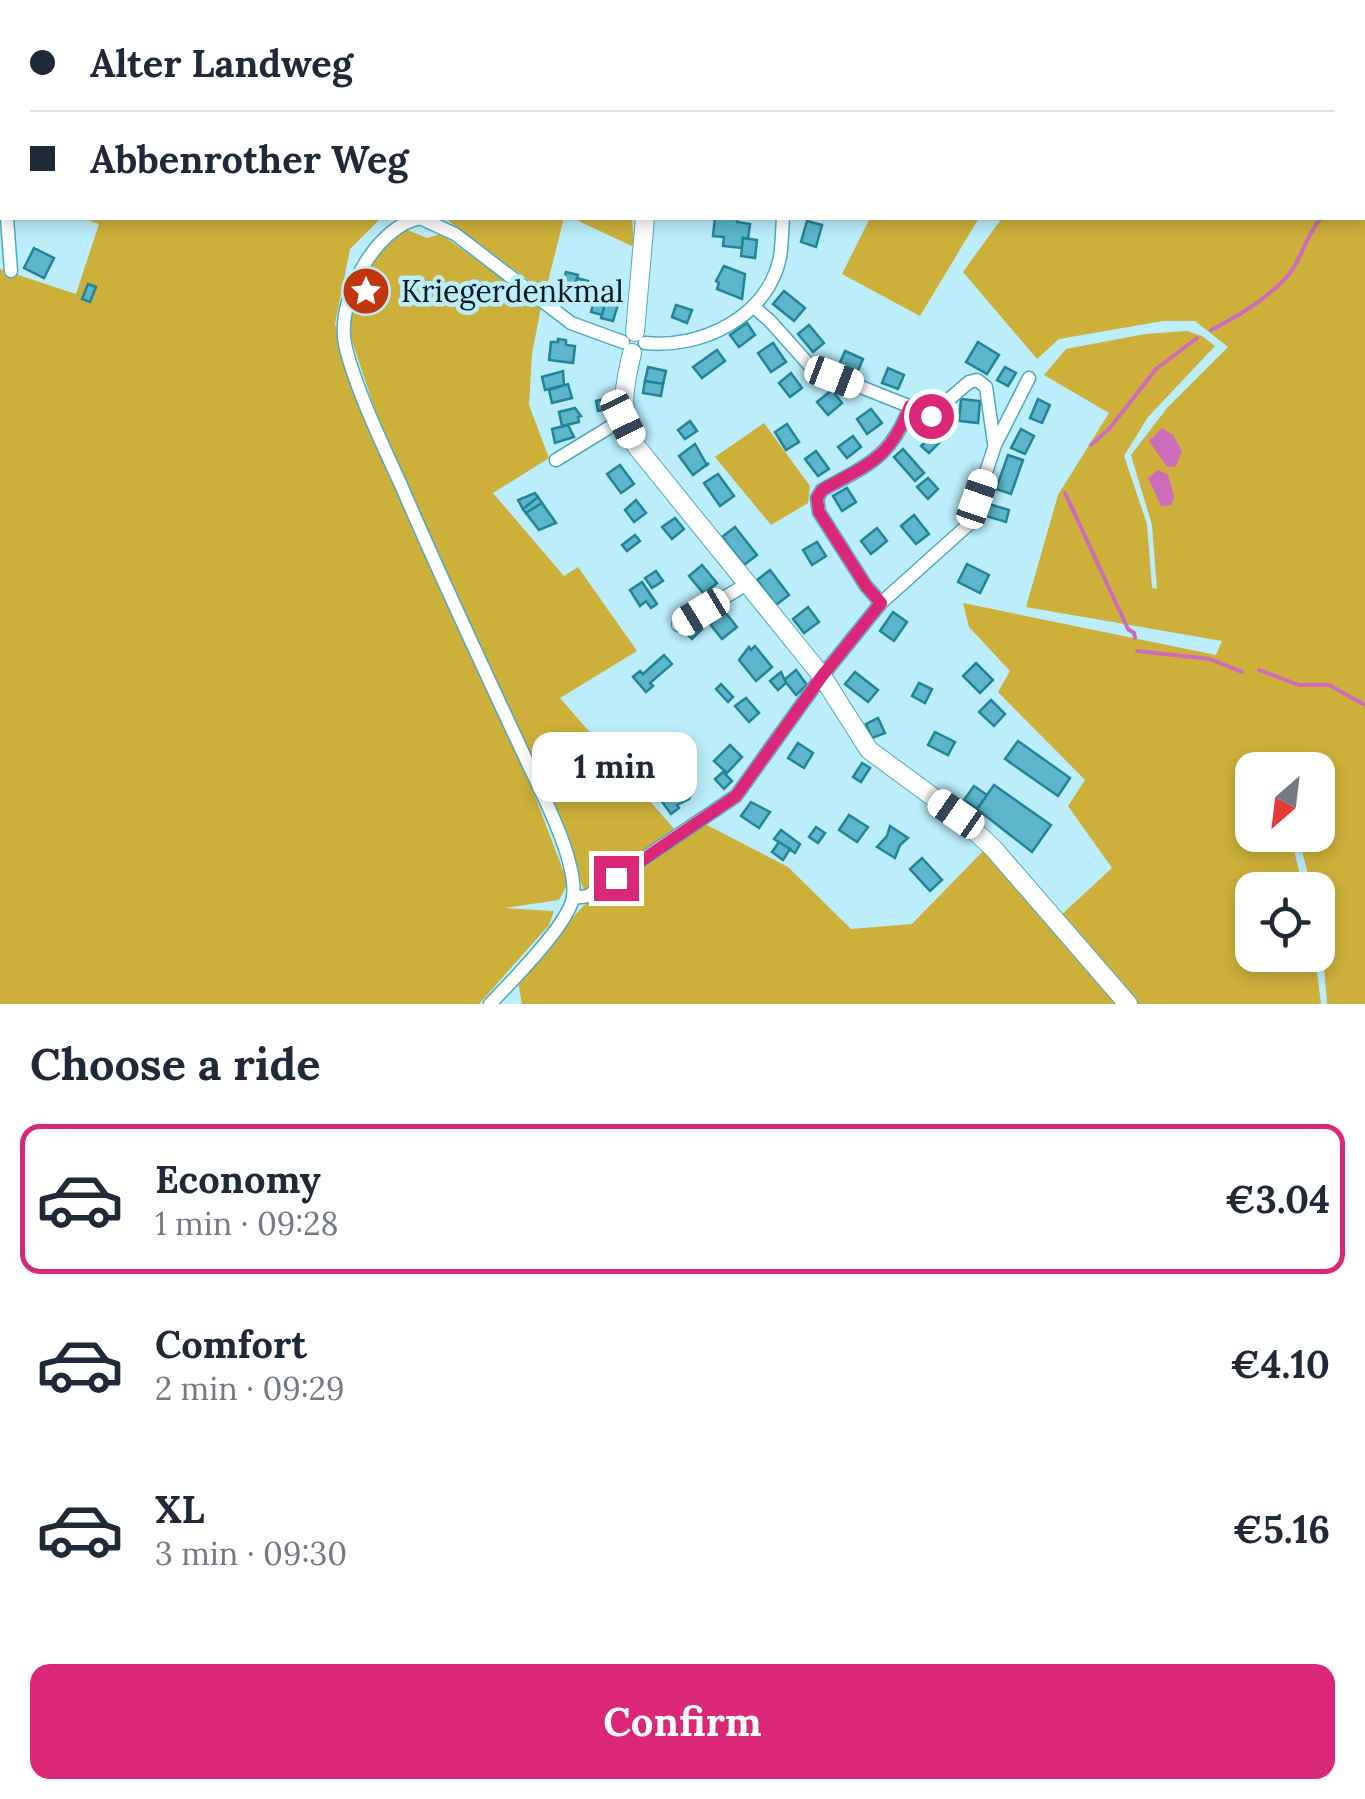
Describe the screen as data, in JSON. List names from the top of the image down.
{
  "places": {
    "place": ["Kriegerdenkmal"]
  },
  "north": "bottom left",
  "page": {
    "banner": ["Alter Landweg", "Abbenrother Weg"],
    "bubble": "1 min",
    "heading": "Choose a ride",
    "list": [
      {
        "name": "Economy",
        "note": "1 min · 09:28",
        "value": "€3.04"
      },
      {
        "name": "Comfort",
        "note": "2 min · 09:29",
        "value": "€4.10"
      },
      {
        "name": "XL",
        "note": "3 min · 09:30",
        "value": "€5.16"
      }
    ],
    "buttons": "Confirm"
  }
}
